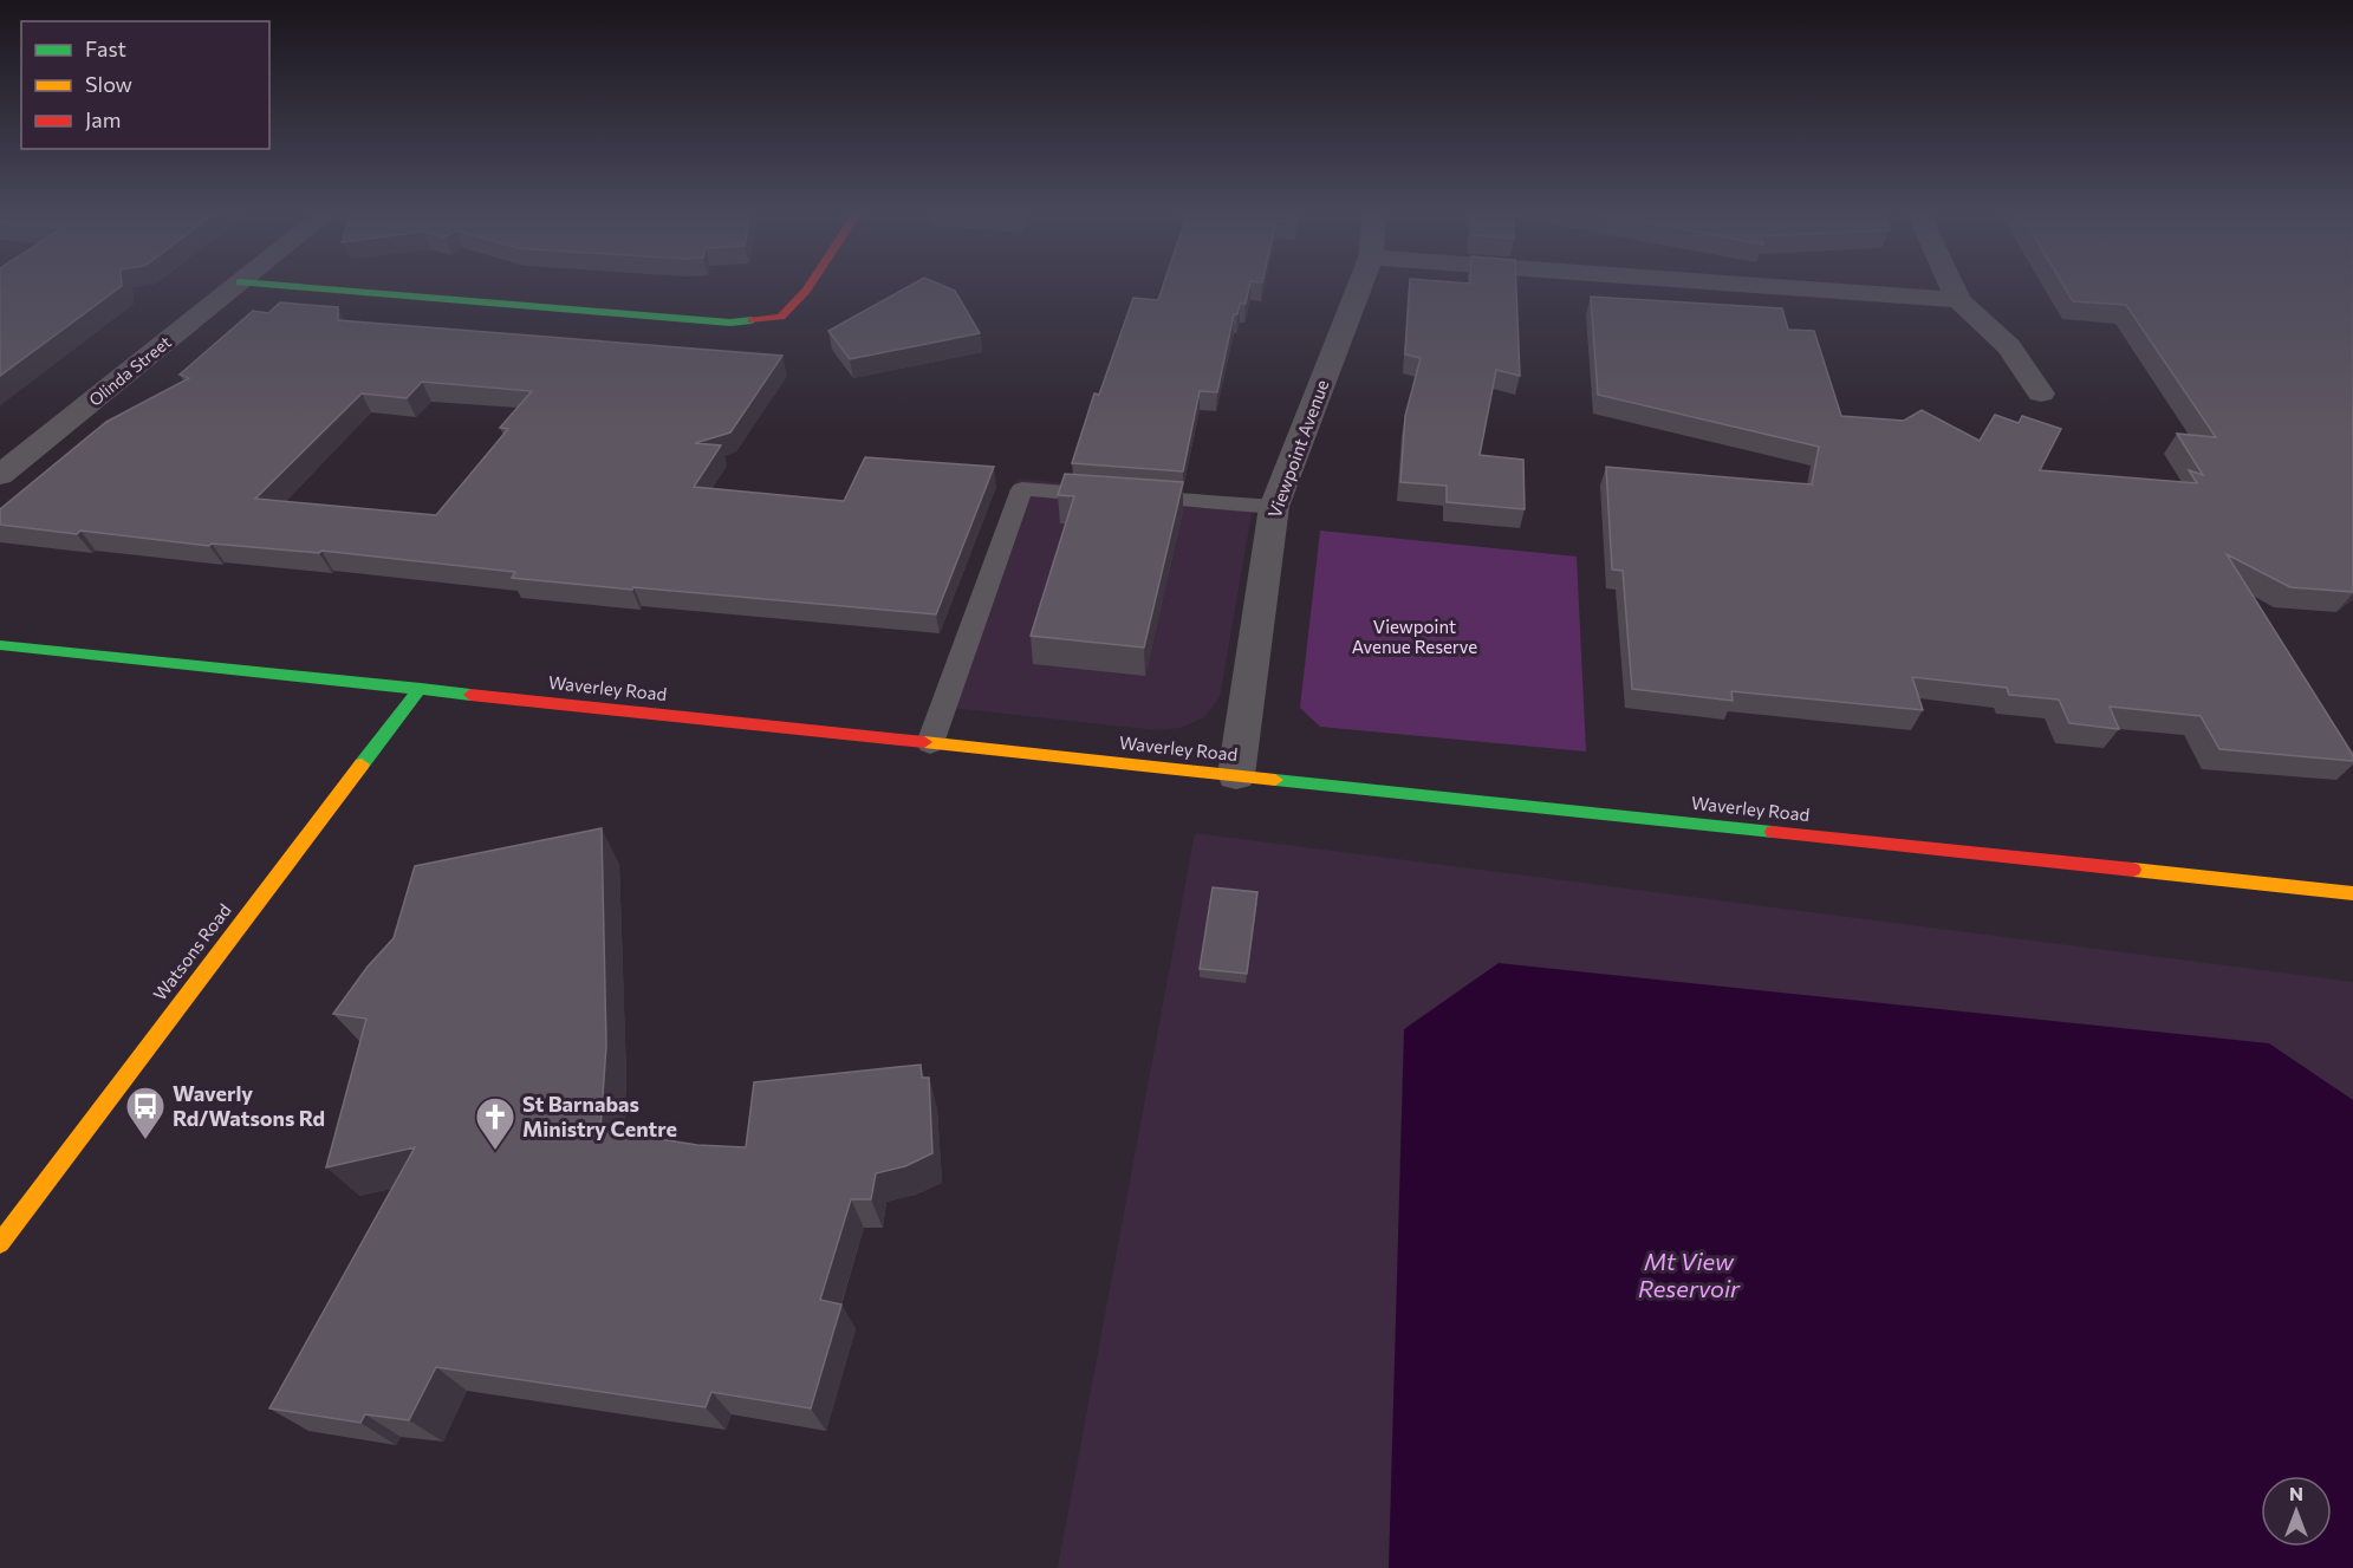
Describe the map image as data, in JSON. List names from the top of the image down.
{
  "streets": {
    "main road": ["Waverley Road", "Watsons Road"],
    "street": ["Olinda Street", "Viewpoint Avenue"]
  },
  "crossings": [
    ["Viewpoint Avenue", "Waverley Road"],
    ["Waverley Road", "Watsons Road"]
  ],
  "water": ["Mt View Reservoir"],
  "parks": ["Viewpoint Avenue Reserve"],
  "places": {
    "bus stop": ["Waverly Rd/Watsons Rd"],
    "church": ["St Barnabas Ministry Centre"]
  },
  "legend": ["Fast", "Slow", "Jam"],
  "north": "top"
}
